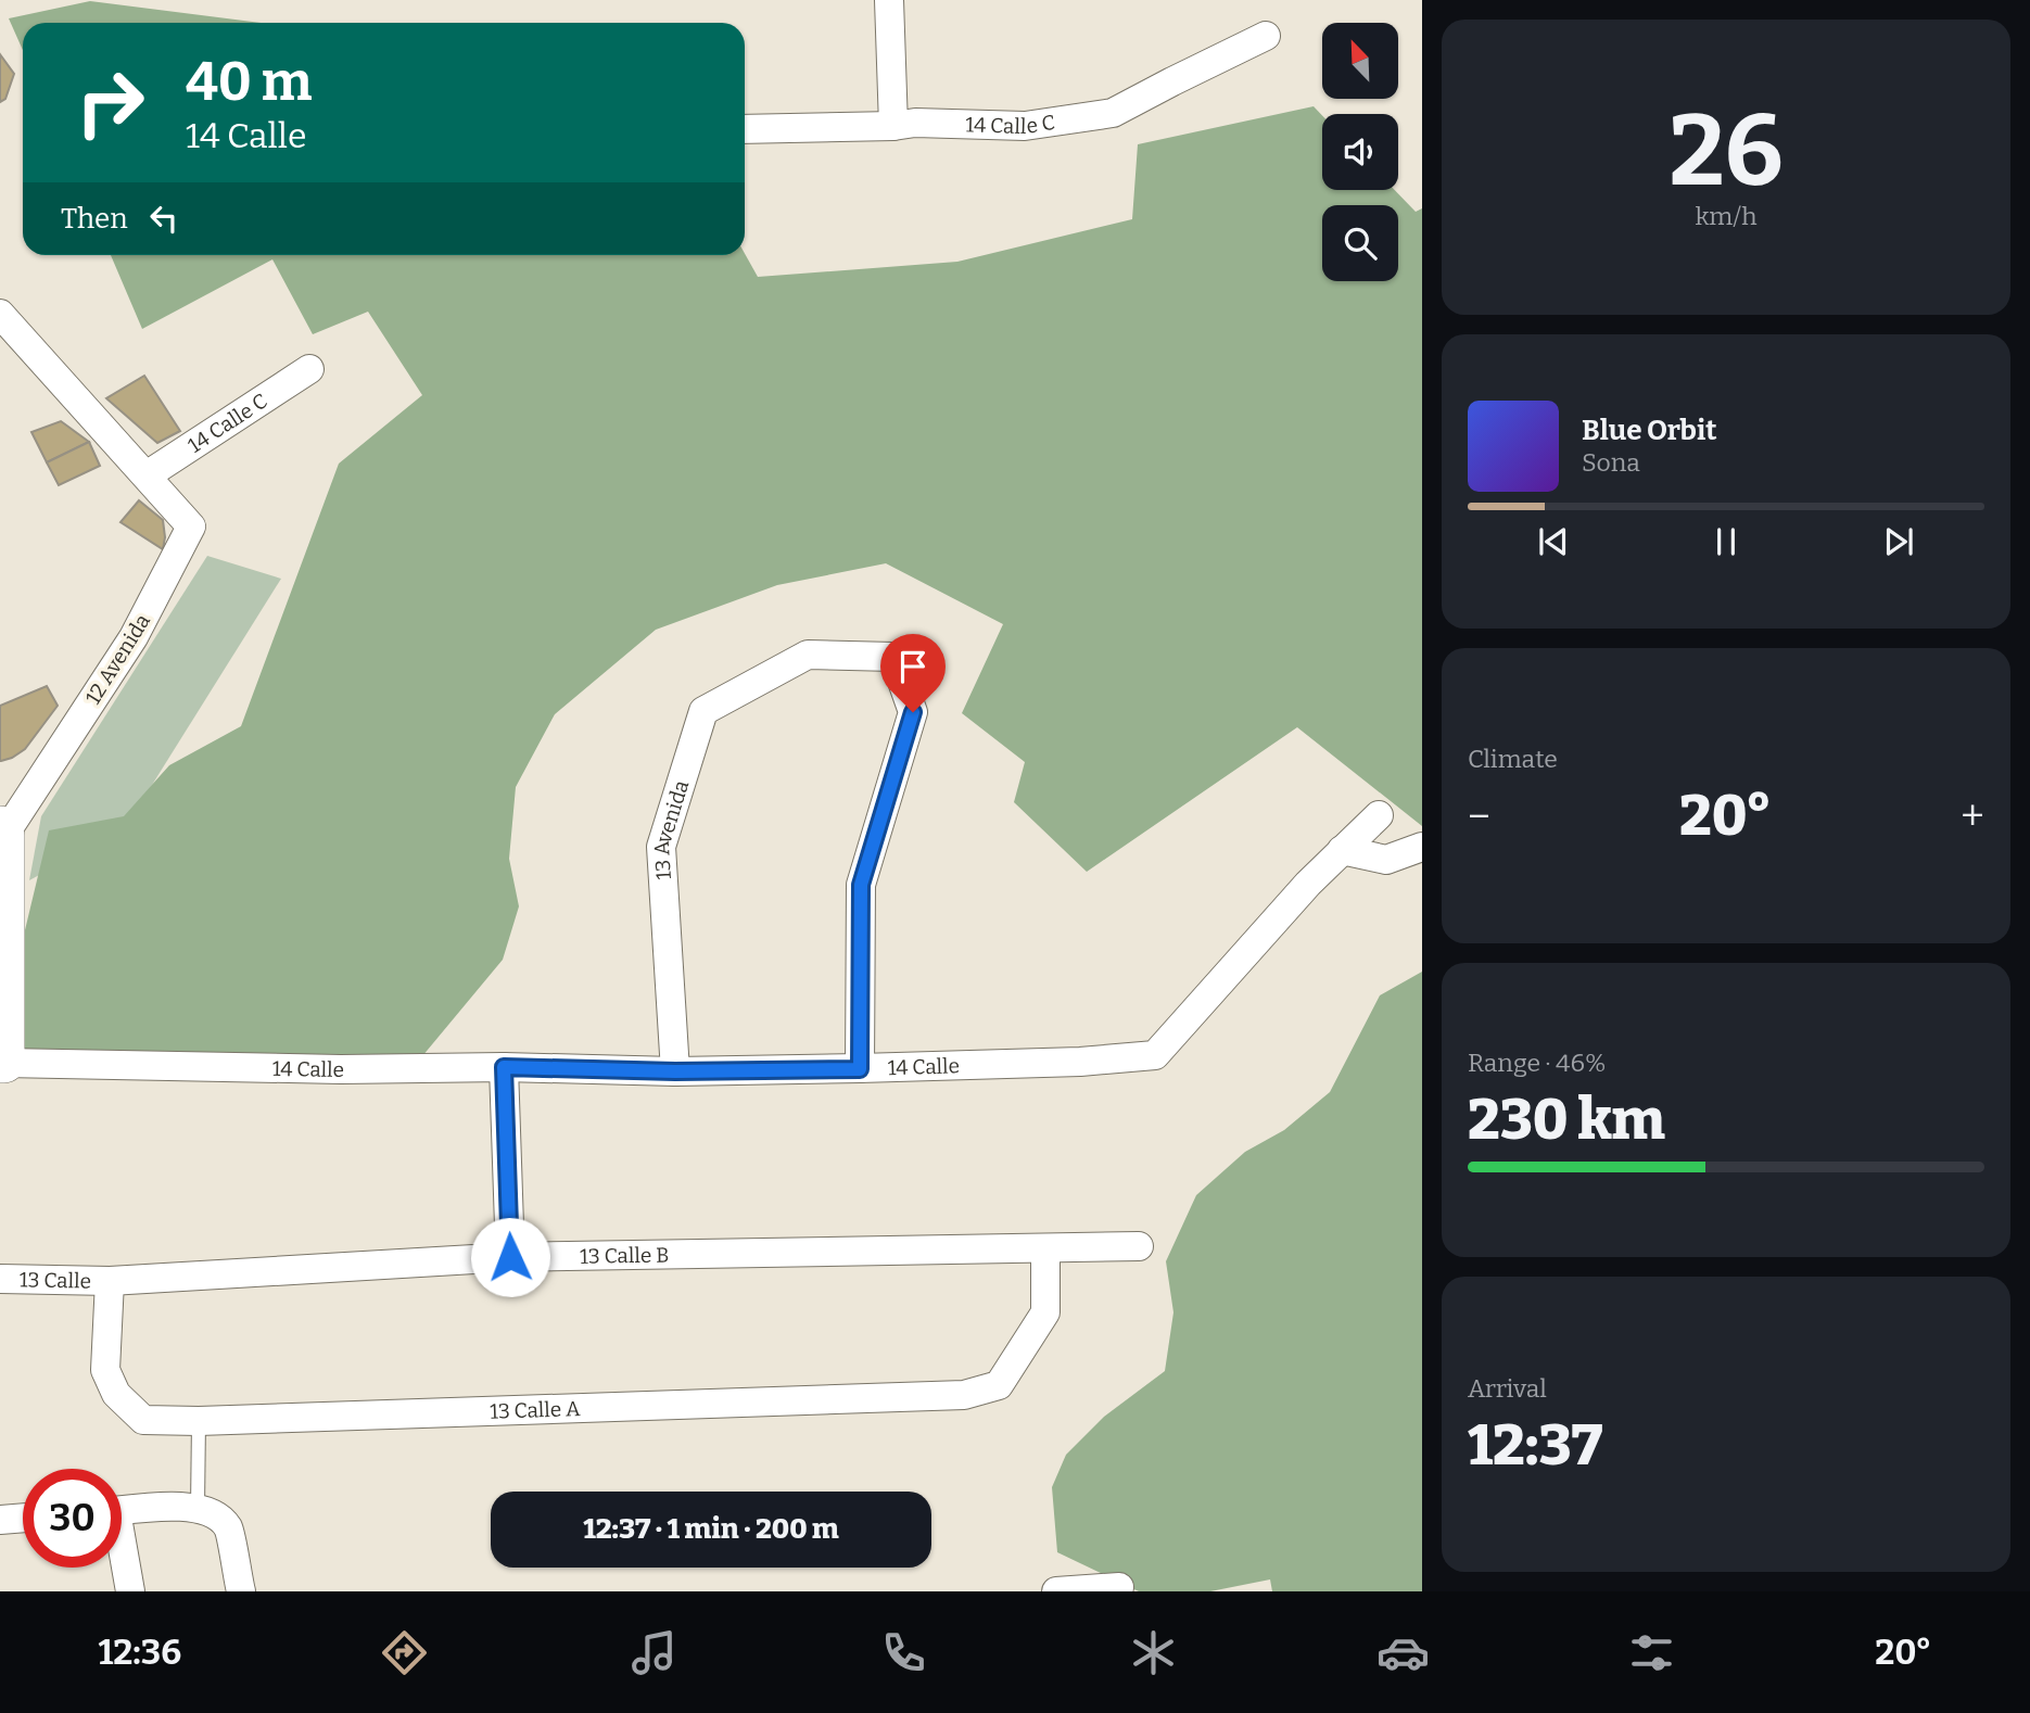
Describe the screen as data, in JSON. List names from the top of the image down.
{
  "streets": {
    "street": [
      "14 Calle C",
      "12 Avenida",
      "13 Avenida",
      "14 Calle",
      "13 Calle B",
      "13 Calle",
      "13 Calle A"
    ]
  },
  "crossings": [
    ["14 Calle C", "12 Avenida"],
    ["12 Avenida", "14 Calle"],
    ["13 Avenida", "14 Calle"],
    ["13 Calle B", "13 Calle"],
    ["13 Calle B", "13 Calle A"],
    ["13 Calle", "13 Calle A"]
  ],
  "north": "top left",
  "page": {
    "tile": [
      ["26", "km/h"],
      "Climate",
      ["Range · 46%", "230 km"],
      ["Arrival", "12:37"]
    ],
    "turn": ["40 m", "14 Calle"],
    "then": "Then",
    "song": ["Blue Orbit", "Sona"],
    "heat": ["−", "20°", "+"],
    "limit": "30",
    "trip": "12:37 · 1 min · 200 m",
    "tabs": ["12:36", "20°"]
  }
}
